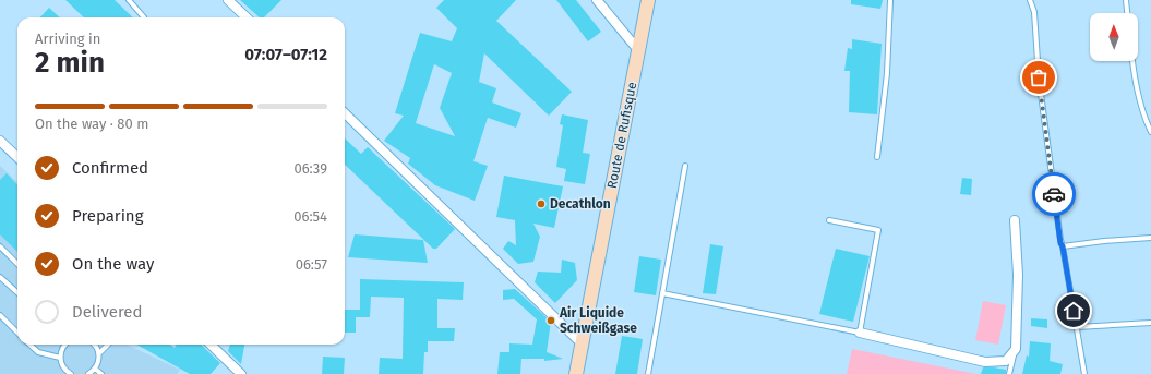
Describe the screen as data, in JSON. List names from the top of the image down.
{
  "streets": {
    "main road": ["Route de Rufisque"]
  },
  "places": ["Decathlon", "Air Liquide Schweißgase"],
  "north": "top",
  "page": {
    "heading": ["2 min", "Arriving in", "07:07–07:12"],
    "bar": "On the way · 80 m",
    "list": [
      ["Confirmed", "06:39"],
      ["Preparing", "06:54"],
      ["On the way", "06:57"],
      "Delivered"
    ]
  }
}
